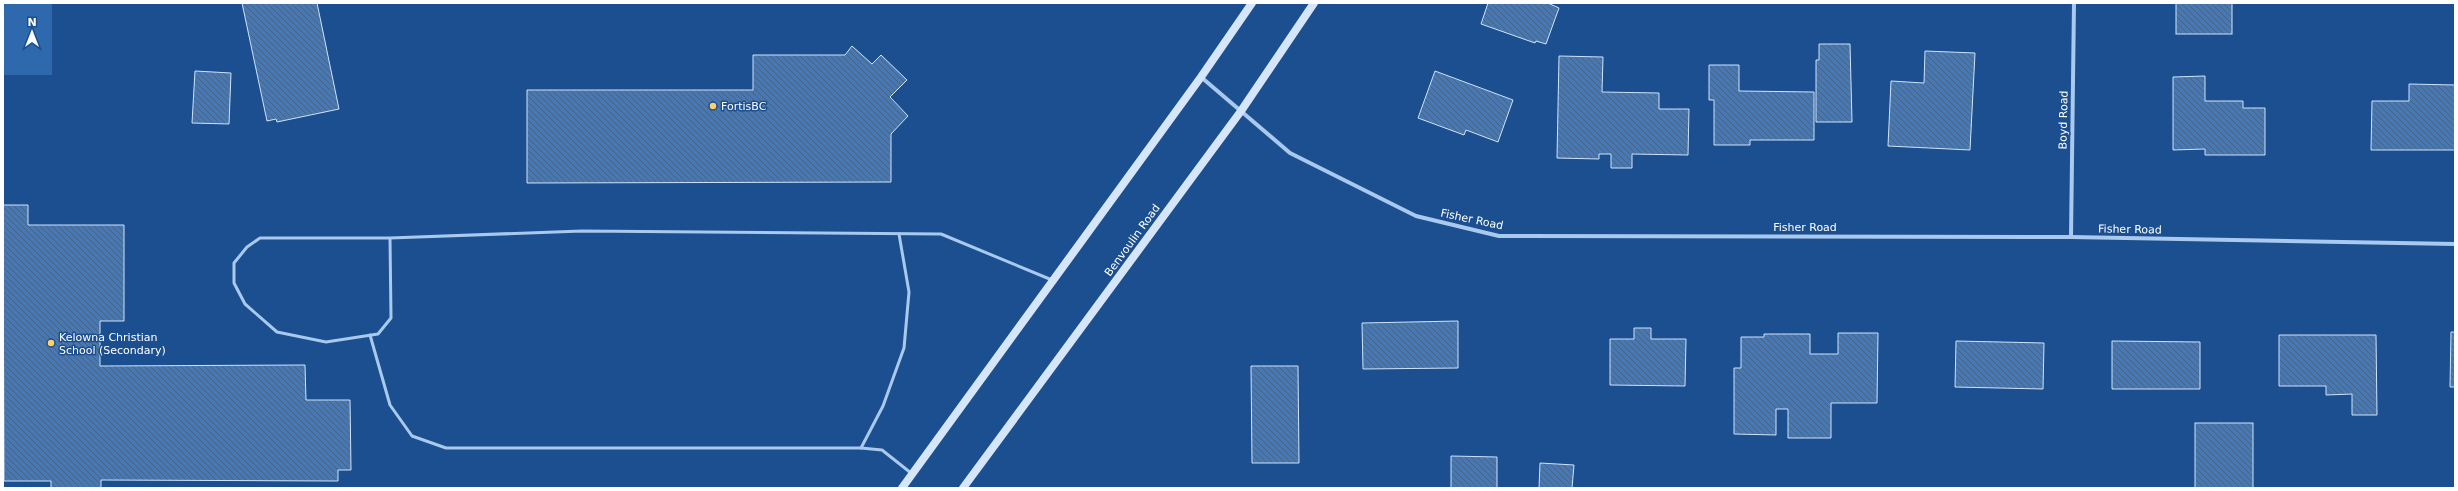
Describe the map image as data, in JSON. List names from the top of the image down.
{
  "streets": {
    "main road": ["Benvoulin Road"],
    "street": ["Boyd Road", "Fisher Road"]
  },
  "crossings": [
    ["Boyd Road", "Fisher Road"],
    ["Fisher Road", "Benvoulin Road"]
  ],
  "places": ["FortisBC", "Kelowna Christian School (Secondary)"],
  "north": "top"
}
